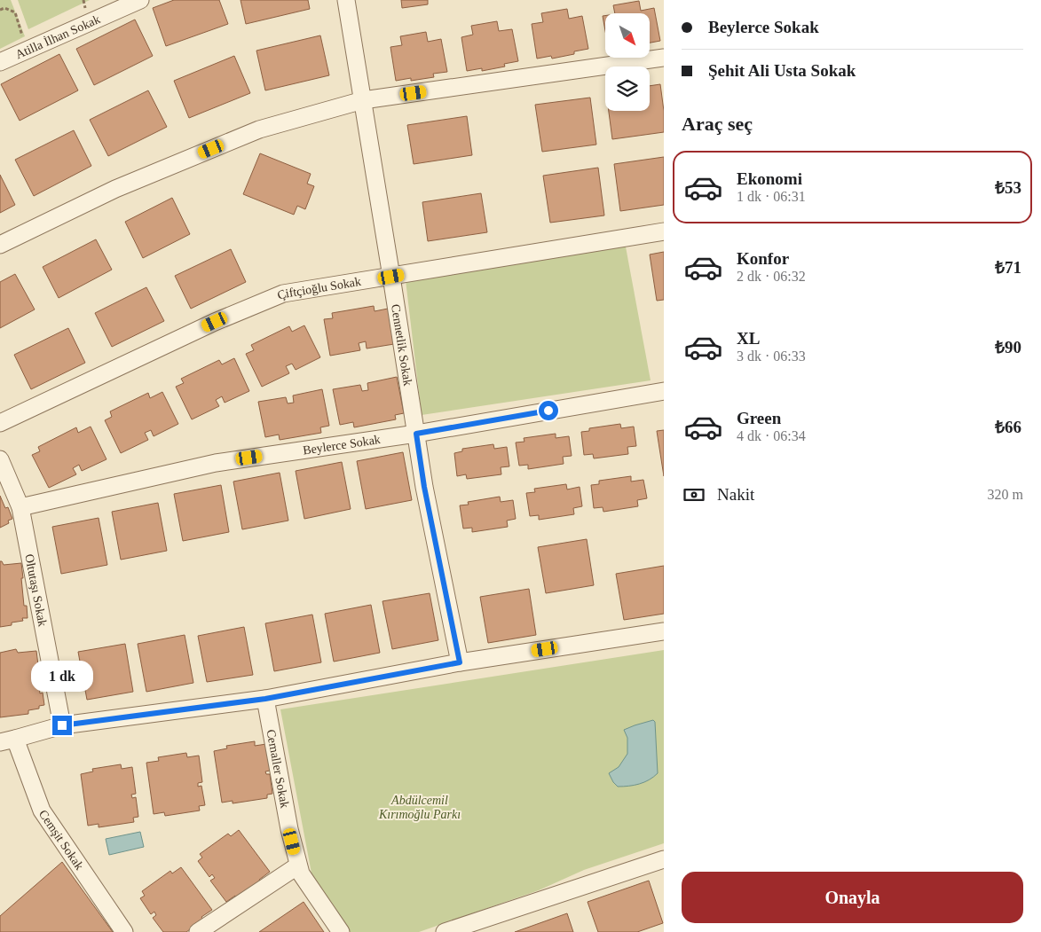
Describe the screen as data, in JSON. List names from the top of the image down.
{
  "streets": {
    "street": [
      "Atilla İlhan Sokak",
      "Çiftçioğlu Sokak",
      "Cennetlik Sokak",
      "Beylerce Sokak",
      "Oltutaşı Sokak",
      "Cemaller Sokak",
      "Cemşit Sokak"
    ]
  },
  "crossings": [
    ["Çiftçioğlu Sokak", "Cennetlik Sokak"],
    ["Cennetlik Sokak", "Beylerce Sokak"],
    ["Beylerce Sokak", "Oltutaşı Sokak"]
  ],
  "parks": ["Abdülcemil Kırımoğlu Parkı"],
  "north": "bottom right",
  "page": {
    "banner": ["Beylerce Sokak", "Şehit Ali Usta Sokak"],
    "heading": "Araç seç",
    "list": [
      {
        "name": "Ekonomi",
        "note": "1 dk · 06:31",
        "value": "₺53"
      },
      {
        "name": "Konfor",
        "note": "2 dk · 06:32",
        "value": "₺71"
      },
      {
        "name": "XL",
        "note": "3 dk · 06:33",
        "value": "₺90"
      },
      {
        "name": "Green",
        "note": "4 dk · 06:34",
        "value": "₺66"
      }
    ],
    "pay": ["Nakit", "320 m"],
    "bubble": "1 dk",
    "buttons": "Onayla"
  }
}
